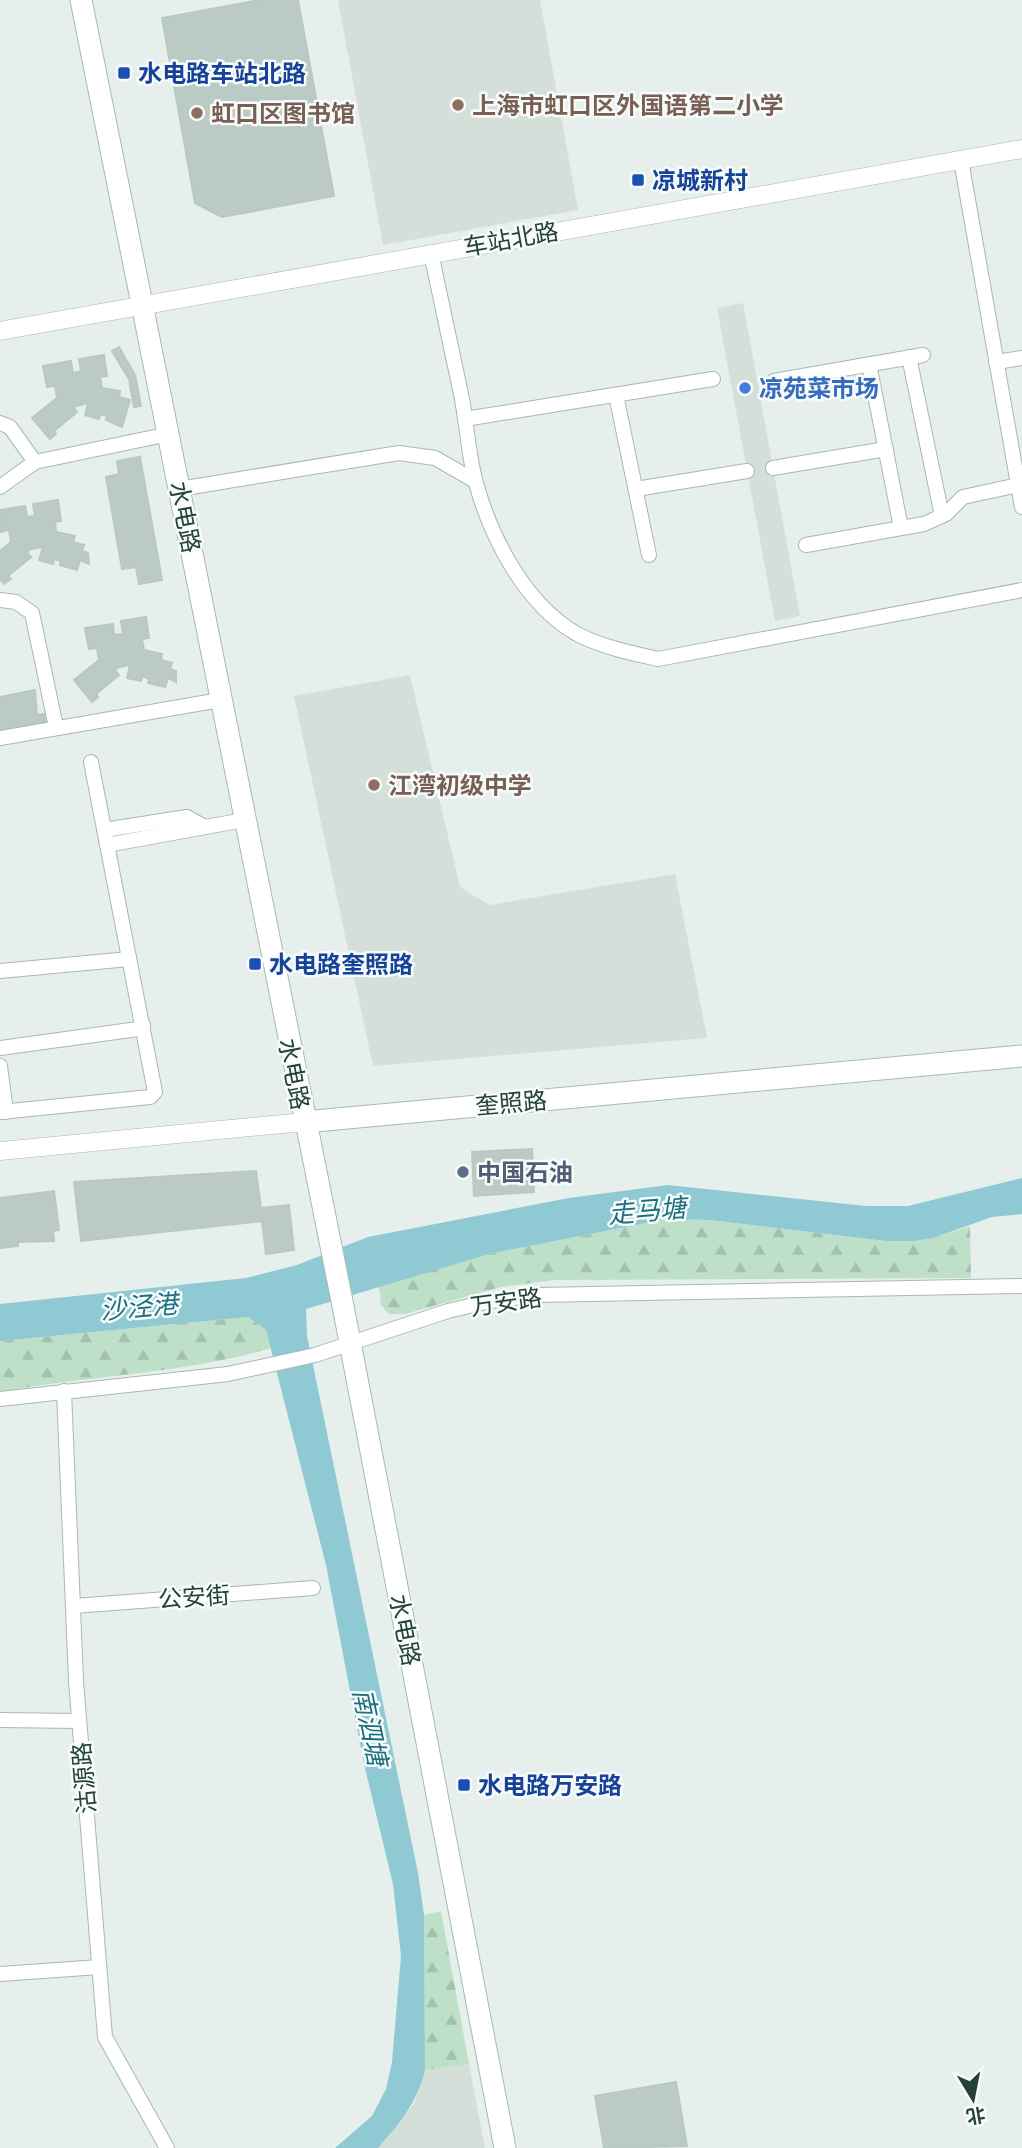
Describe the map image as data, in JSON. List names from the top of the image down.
{
  "streets": {
    "main road": ["水电路", "奎照路"],
    "street": [
      "车站北路",
      "万安路",
      "公安街",
      "沽源路"
    ]
  },
  "crossings": [
    ["车站北路", "水电路"],
    ["水电路", "奎照路"],
    ["水电路", "万安路"],
    ["万安路", "沽源路"],
    ["公安街", "沽源路"]
  ],
  "water": ["走马塘", "沙泾港", "南泗塘"],
  "places": {
    "transit": [
      "水电路车站北路",
      "凉城新村",
      "水电路奎照路",
      "水电路万安路"
    ],
    "other": [
      "上海市虹口区外国语第二小学",
      "虹口区图书馆",
      "凉苑菜市场",
      "江湾初级中学",
      "中国石油"
    ]
  },
  "north": "bottom"
}
